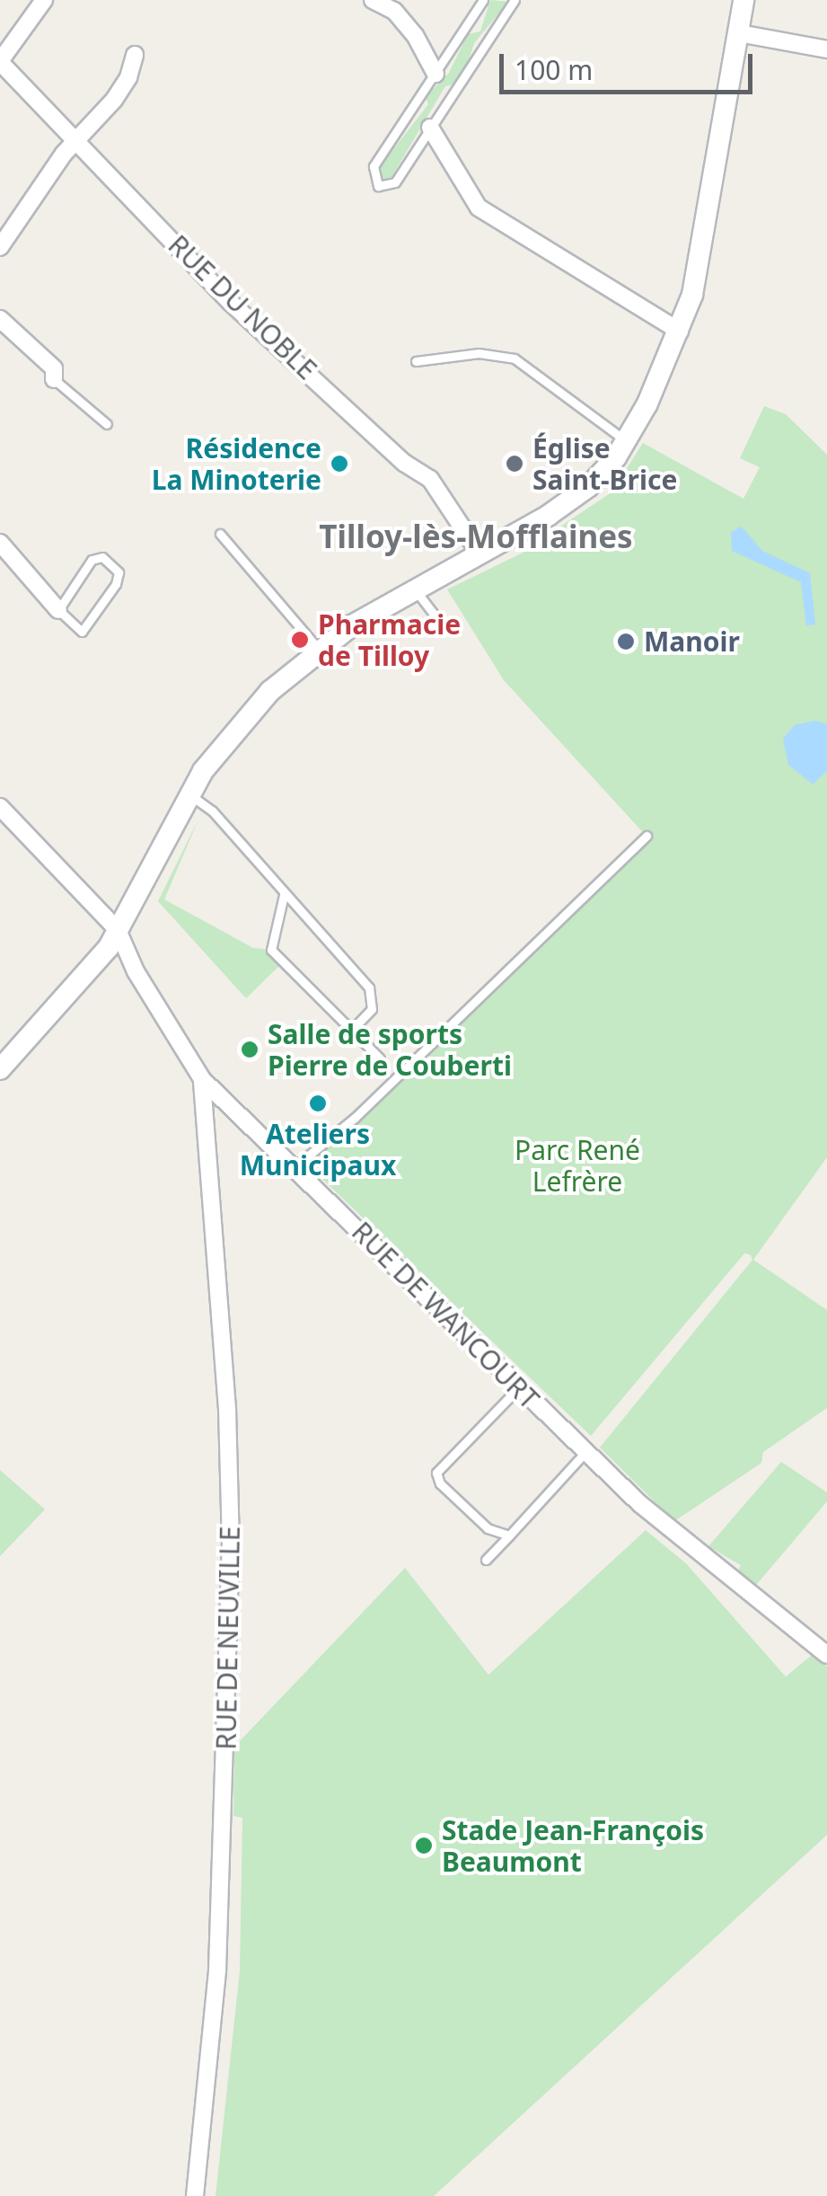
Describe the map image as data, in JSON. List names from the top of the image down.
{
  "streets": {
    "street": ["RUE DU NOBLE", "RUE DE WANCOURT", "RUE DE NEUVILLE"]
  },
  "crossings": [
    ["RUE DE WANCOURT", "RUE DE NEUVILLE"]
  ],
  "districts": ["Tilloy-lès-Mofflaines"],
  "parks": ["Parc René Lefrère"],
  "places": [
    "Résidence La Minoterie",
    "Église Saint-Brice",
    "Pharmacie de Tilloy",
    "Manoir",
    "Salle de sports Pierre de Couberti",
    "Ateliers Municipaux",
    "Stade Jean-François Beaumont"
  ],
  "scale_bar": "100 m"
}
